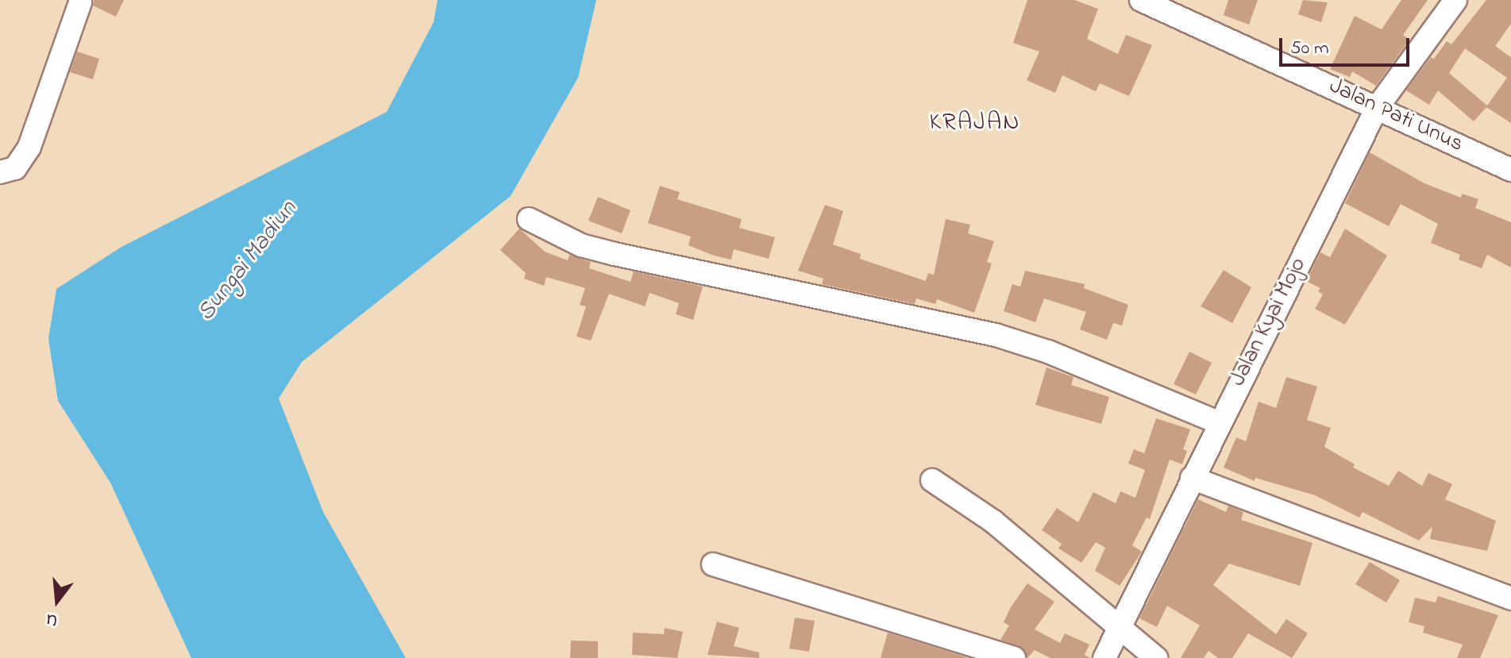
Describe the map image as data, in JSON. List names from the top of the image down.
{
  "streets": {
    "street": ["Jalan Pati Unus", "Jalan Kyai Mojo"]
  },
  "crossings": [
    ["Jalan Pati Unus", "Jalan Kyai Mojo"]
  ],
  "districts": ["KRAJAN"],
  "water": ["Sungai Madiun"],
  "scale_bar": "50 m",
  "north": "bottom"
}
